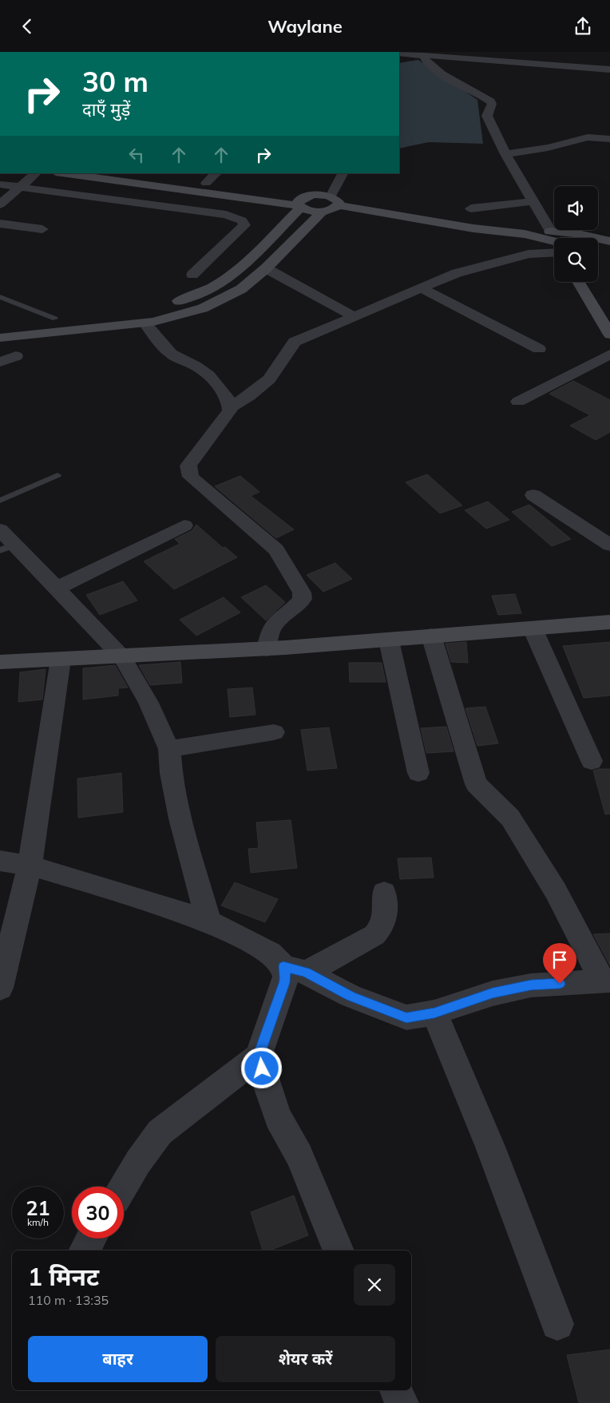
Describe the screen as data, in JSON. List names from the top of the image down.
{
  "page": {
    "header": "Waylane",
    "turn": ["30 m", "दाएँ मुड़ें"],
    "speed": "21 km/h",
    "limit": "30",
    "heading": ["1 मिनट", "110 m · 13:35"],
    "buttons": ["बाहर", "शेयर करें"]
  }
}
